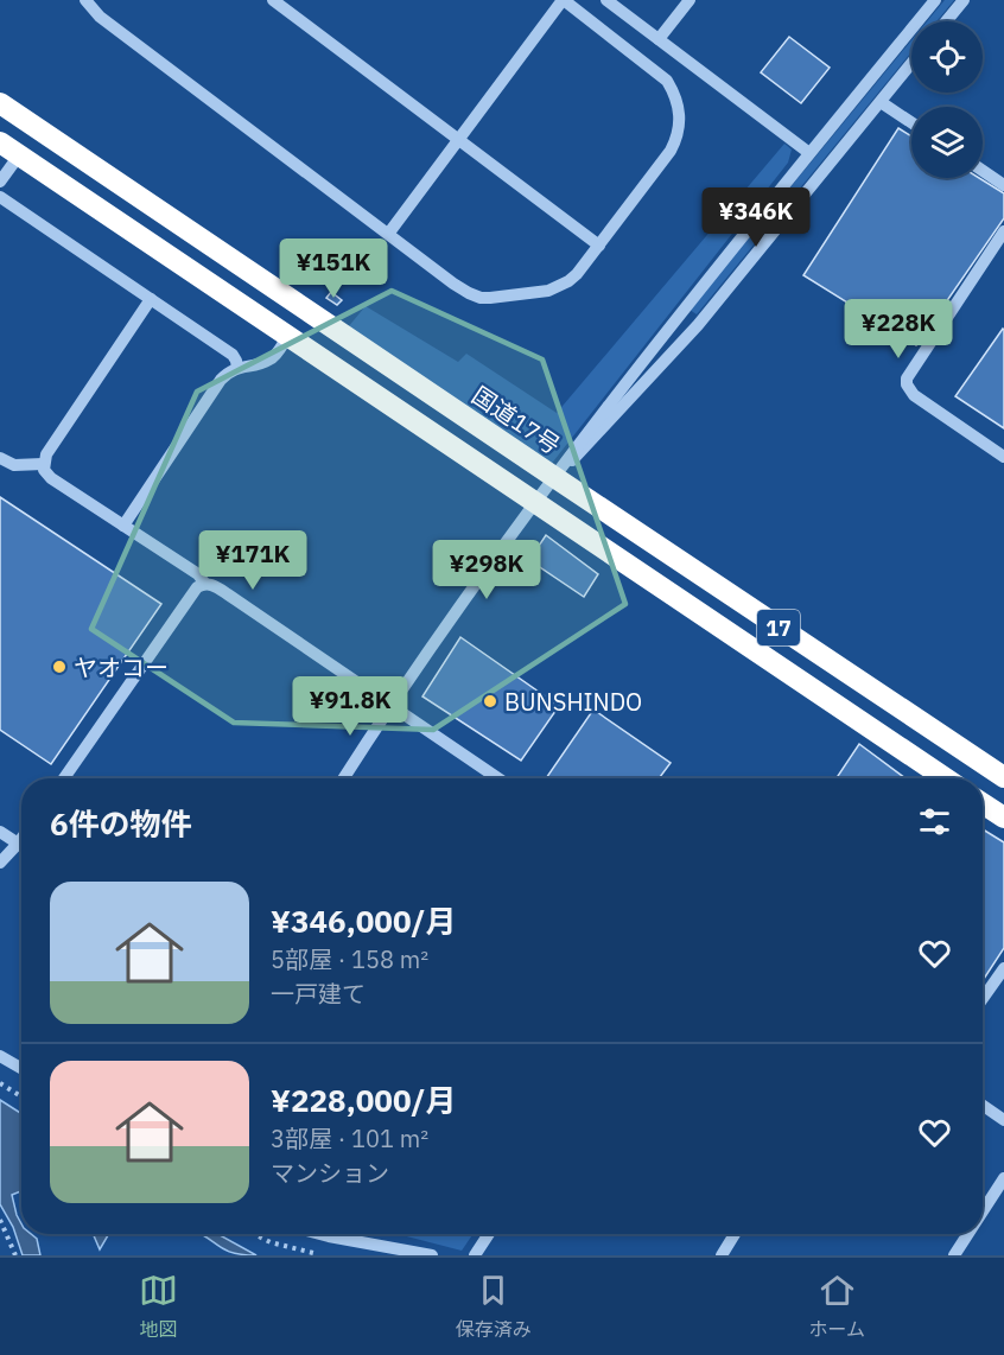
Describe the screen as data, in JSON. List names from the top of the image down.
{
  "streets": {
    "highway": ["国道17号", "17"]
  },
  "places": ["ヤオコー", "BUNSHINDO"],
  "page": {
    "price": [
      "¥346K",
      "¥151K",
      "¥228K",
      "¥171K",
      "¥298K",
      "¥91.8K"
    ],
    "heading": "6件の物件",
    "list": [
      {
        "name": "¥346,000/月",
        "note": "5部屋 · 158 m² · 一戸建て"
      },
      {
        "name": "¥228,000/月",
        "note": "3部屋 · 101 m² · マンション"
      }
    ],
    "tabs": ["地図", "保存済み", "ホーム"]
  }
}
